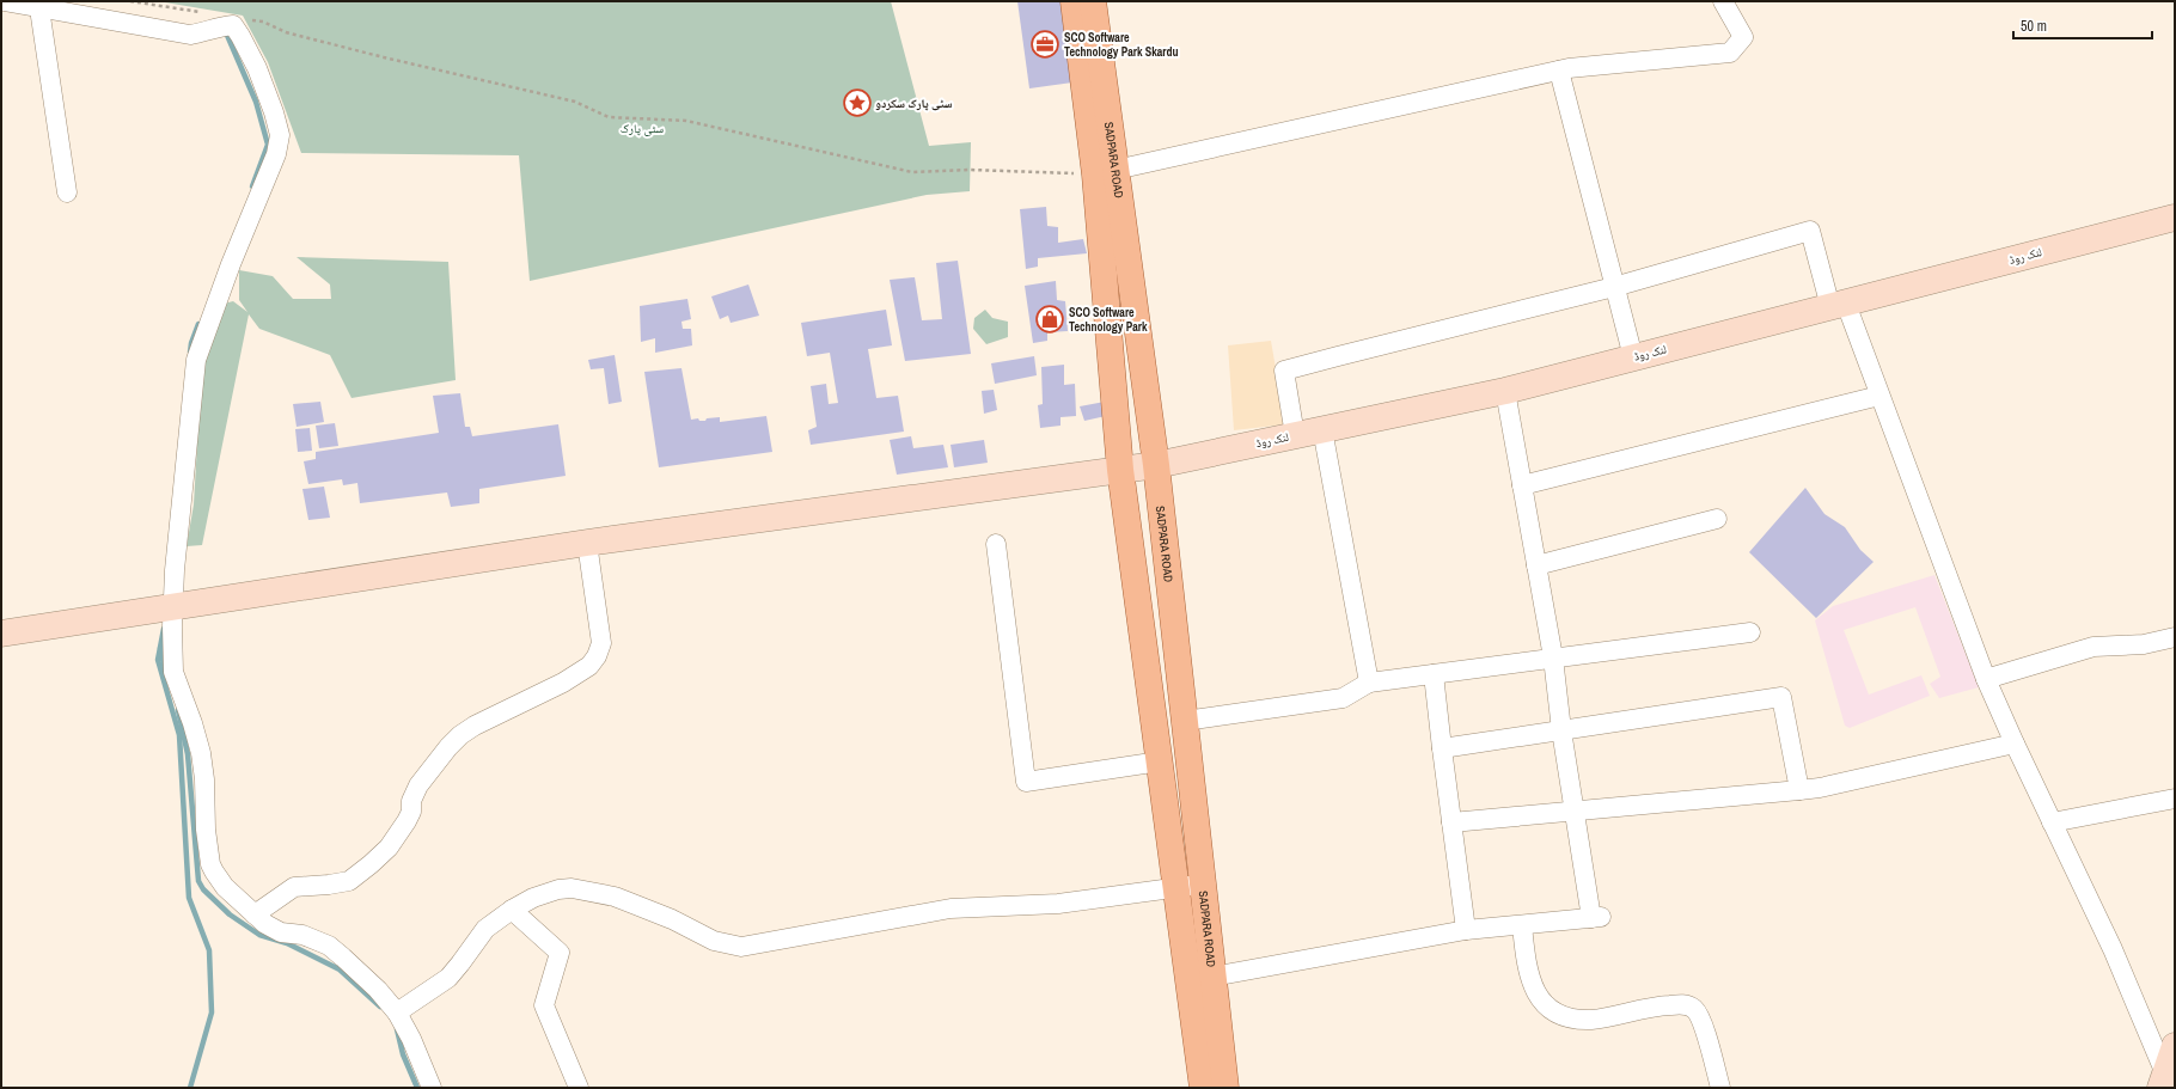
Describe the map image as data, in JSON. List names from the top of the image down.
{
  "streets": {
    "main road": ["SADPARA ROAD", "لنک روڈ"]
  },
  "crossings": [
    ["SADPARA ROAD", "لنک روڈ"]
  ],
  "parks": ["سٹی پارک"],
  "places": {
    "office": ["SCO Software Technology Park Skardu"],
    "place": ["سٹی پارک سکردو"],
    "shop": ["SCO Software Technology Park"]
  },
  "scale_bar": "50 m"
}
